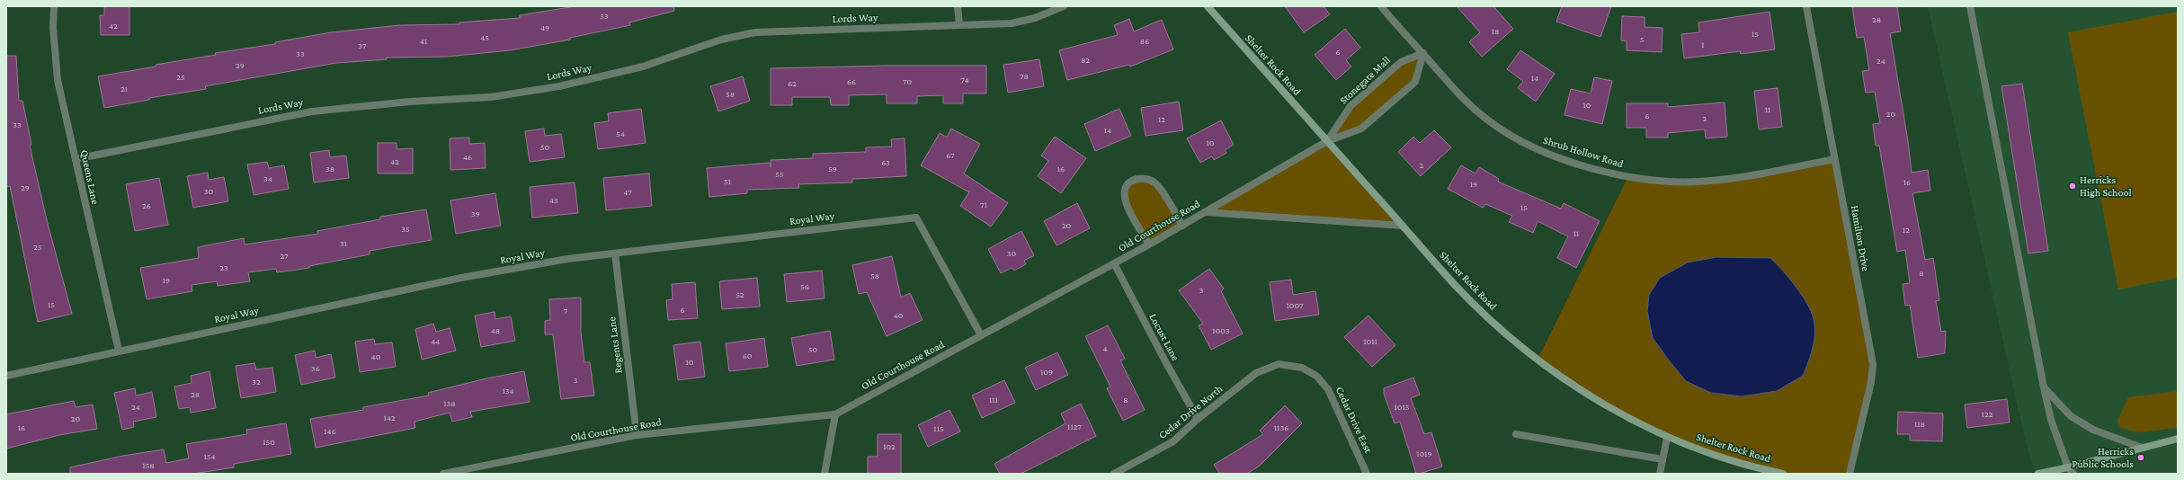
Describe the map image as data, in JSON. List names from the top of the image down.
{
  "streets": {
    "main road": ["Shelter Rock Road"],
    "street": [
      "Lords Way",
      "Stonegate Mall",
      "Shrub Hollow Road",
      "Queens Lane",
      "Royal Way",
      "Old Courthouse Road",
      "Hamilton Drive",
      "Locust Lane",
      "Regents Lane",
      "Cedar Drive North",
      "Cedar Drive East"
    ]
  },
  "crossings": [
    ["Lords Way", "Queens Lane"],
    ["Shelter Rock Road", "Stonegate Mall"],
    ["Shelter Rock Road", "Old Courthouse Road"],
    ["Stonegate Mall", "Shrub Hollow Road"],
    ["Stonegate Mall", "Old Courthouse Road"],
    ["Shrub Hollow Road", "Hamilton Drive"],
    ["Queens Lane", "Royal Way"],
    ["Royal Way", "Old Courthouse Road"],
    ["Royal Way", "Regents Lane"],
    ["Old Courthouse Road", "Locust Lane"],
    ["Old Courthouse Road", "Regents Lane"],
    ["Locust Lane", "Cedar Drive North"],
    ["Cedar Drive North", "Cedar Drive East"]
  ],
  "places": ["Herricks High School", "Herricks Public Schools"],
  "house_numbers": [
    "53",
    "28",
    "42",
    "49",
    "18",
    "15",
    "45",
    "5",
    "41",
    "86",
    "1",
    "37",
    "6",
    "33",
    "82",
    "24",
    "29",
    "78",
    "25",
    "14",
    "74",
    "66",
    "70",
    "62",
    "21",
    "58",
    "10",
    "11",
    "20",
    "6",
    "2",
    "12",
    "33",
    "14",
    "54",
    "10",
    "50",
    "67",
    "46",
    "42",
    "63",
    "2",
    "38",
    "59",
    "16",
    "55",
    "34",
    "51",
    "16",
    "19",
    "29",
    "30",
    "47",
    "43",
    "71",
    "26",
    "15",
    "39",
    "20",
    "35",
    "12",
    "11",
    "31",
    "25",
    "30",
    "27",
    "23",
    "8",
    "58",
    "19",
    "56",
    "3",
    "52",
    "15",
    "1007",
    "6",
    "7",
    "40",
    "48",
    "1003",
    "44",
    "1011",
    "4",
    "50",
    "60",
    "40",
    "10",
    "36",
    "109",
    "3",
    "32",
    "134",
    "28",
    "111",
    "8",
    "138",
    "24",
    "1015",
    "122",
    "142",
    "20",
    "118",
    "1127",
    "16",
    "1136",
    "115",
    "146",
    "150",
    "102",
    "1019",
    "154",
    "158"
  ]
}
